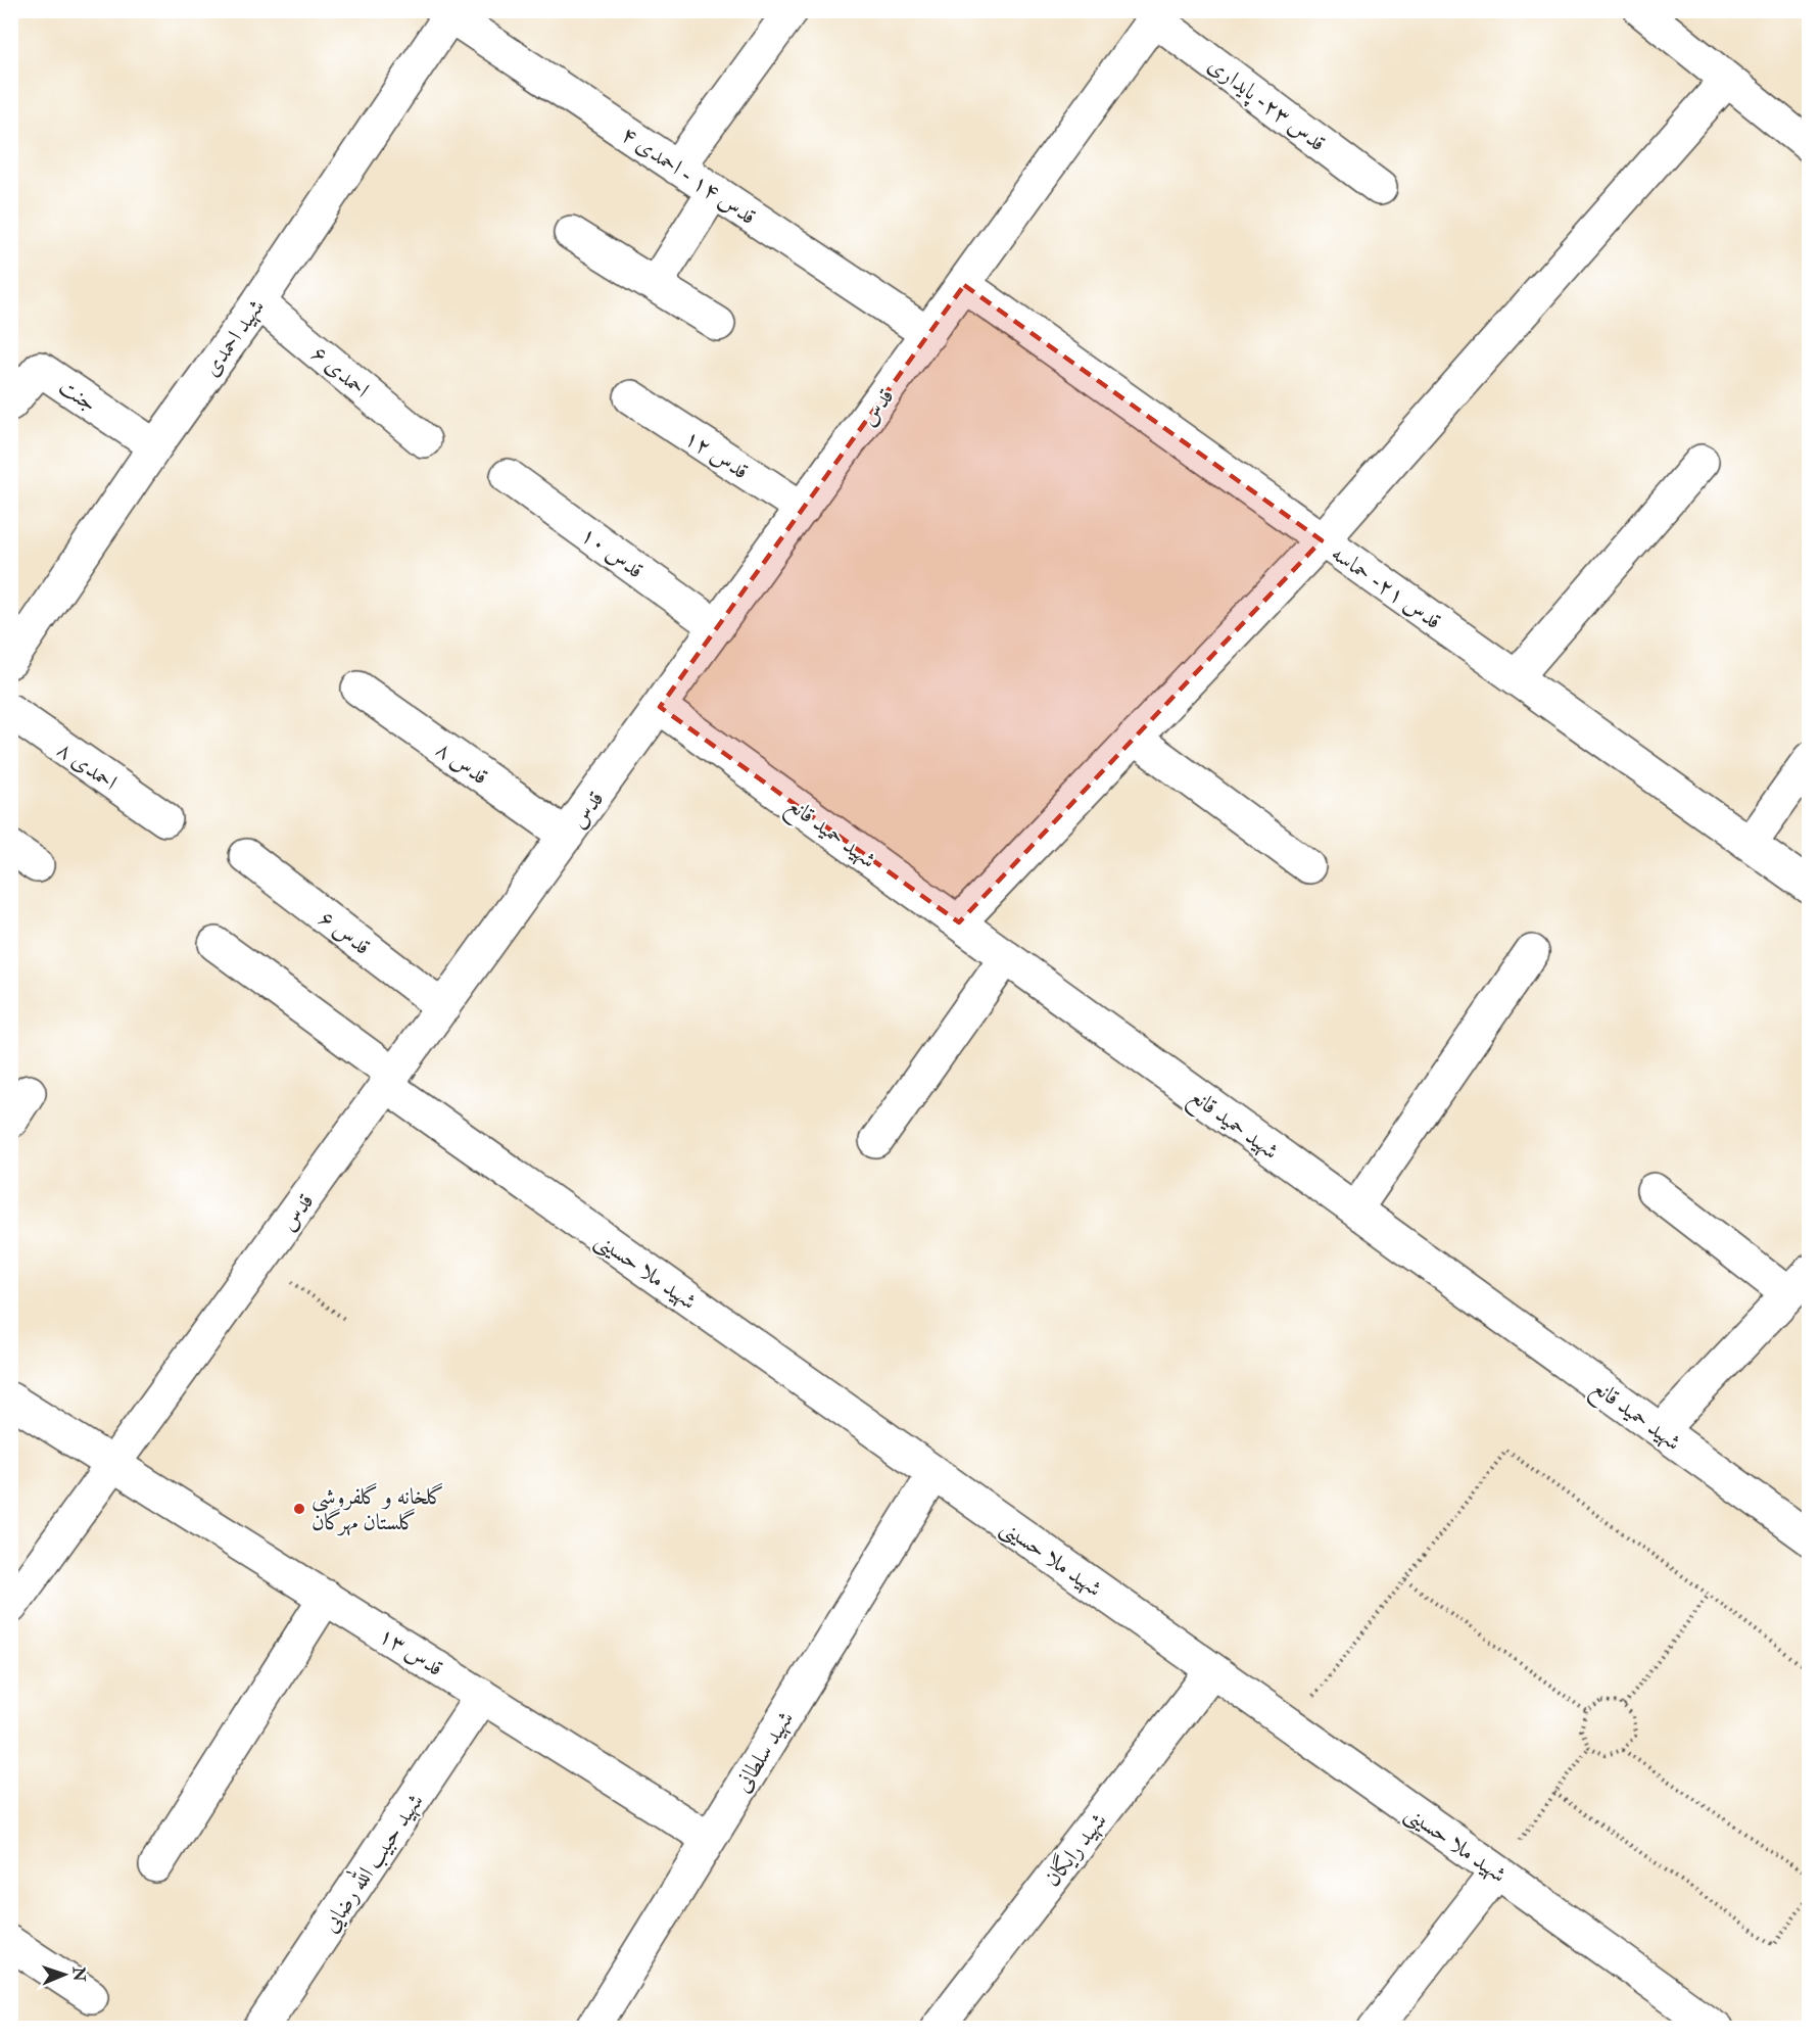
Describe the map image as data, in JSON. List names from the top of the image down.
{
  "streets": {
    "street": [
      "قدس ۲۳- پایداری",
      "قدس ۱۴ - احمدی ۴",
      "شهید احمدی",
      "احمدی ۶",
      "جنت",
      "قدس",
      "قدس ۱۲",
      "قدس ۱۰",
      "قدس ۲۱- حماسه",
      "قدس ۸",
      "احمدی ۸",
      "شهید حمید قانع",
      "قدس ۶",
      "شهید ملا حسینی",
      "قدس ۱۳",
      "شهید سلطانی",
      "شهید رایگان",
      "شهید حبیب الله رضایی"
    ]
  },
  "crossings": [
    ["قدس ۲۳- پایداری", "قدس"],
    ["قدس ۱۴ - احمدی ۴", "شهید احمدی"],
    ["قدس ۱۴ - احمدی ۴", "قدس"],
    ["شهید احمدی", "احمدی ۶"],
    ["شهید احمدی", "جنت"],
    ["قدس", "قدس ۱۲"],
    ["قدس", "قدس ۱۰"],
    ["قدس", "قدس ۲۱- حماسه"],
    ["قدس", "قدس ۸"],
    ["قدس", "شهید حمید قانع"],
    ["قدس", "قدس ۶"],
    ["قدس", "شهید ملا حسینی"],
    ["قدس", "قدس ۱۳"],
    ["شهید ملا حسینی", "شهید سلطانی"],
    ["شهید ملا حسینی", "شهید رایگان"],
    ["قدس ۱۳", "شهید سلطانی"],
    ["قدس ۱۳", "شهید حبیب الله رضایی"]
  ],
  "places": ["گلخانه و گلفروشی گلستان مهرگان"],
  "north": "right"
}
